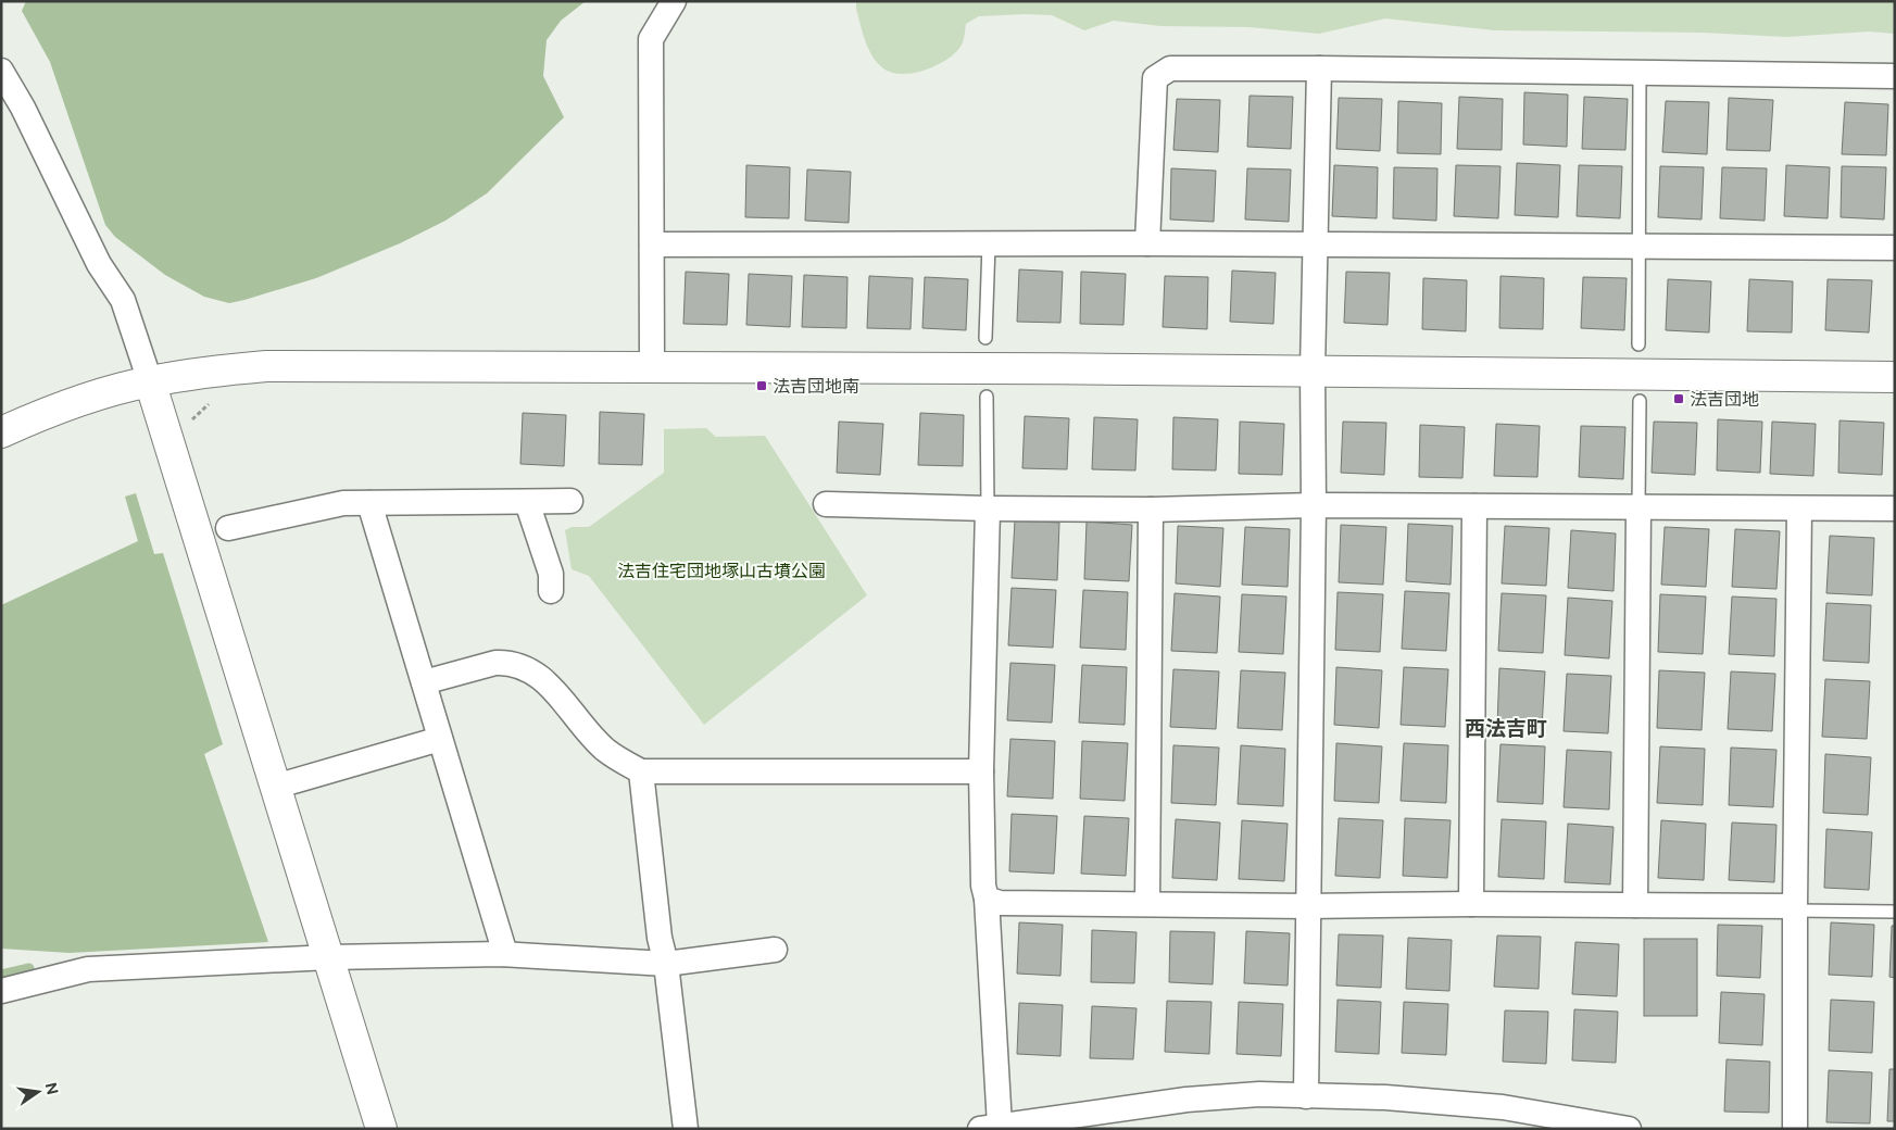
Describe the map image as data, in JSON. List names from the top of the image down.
{
  "districts": ["西法吉町"],
  "parks": ["法吉住宅団地塚山古墳公園"],
  "places": {
    "transit": ["法吉団地南", "法吉団地"]
  },
  "north": "right"
}
